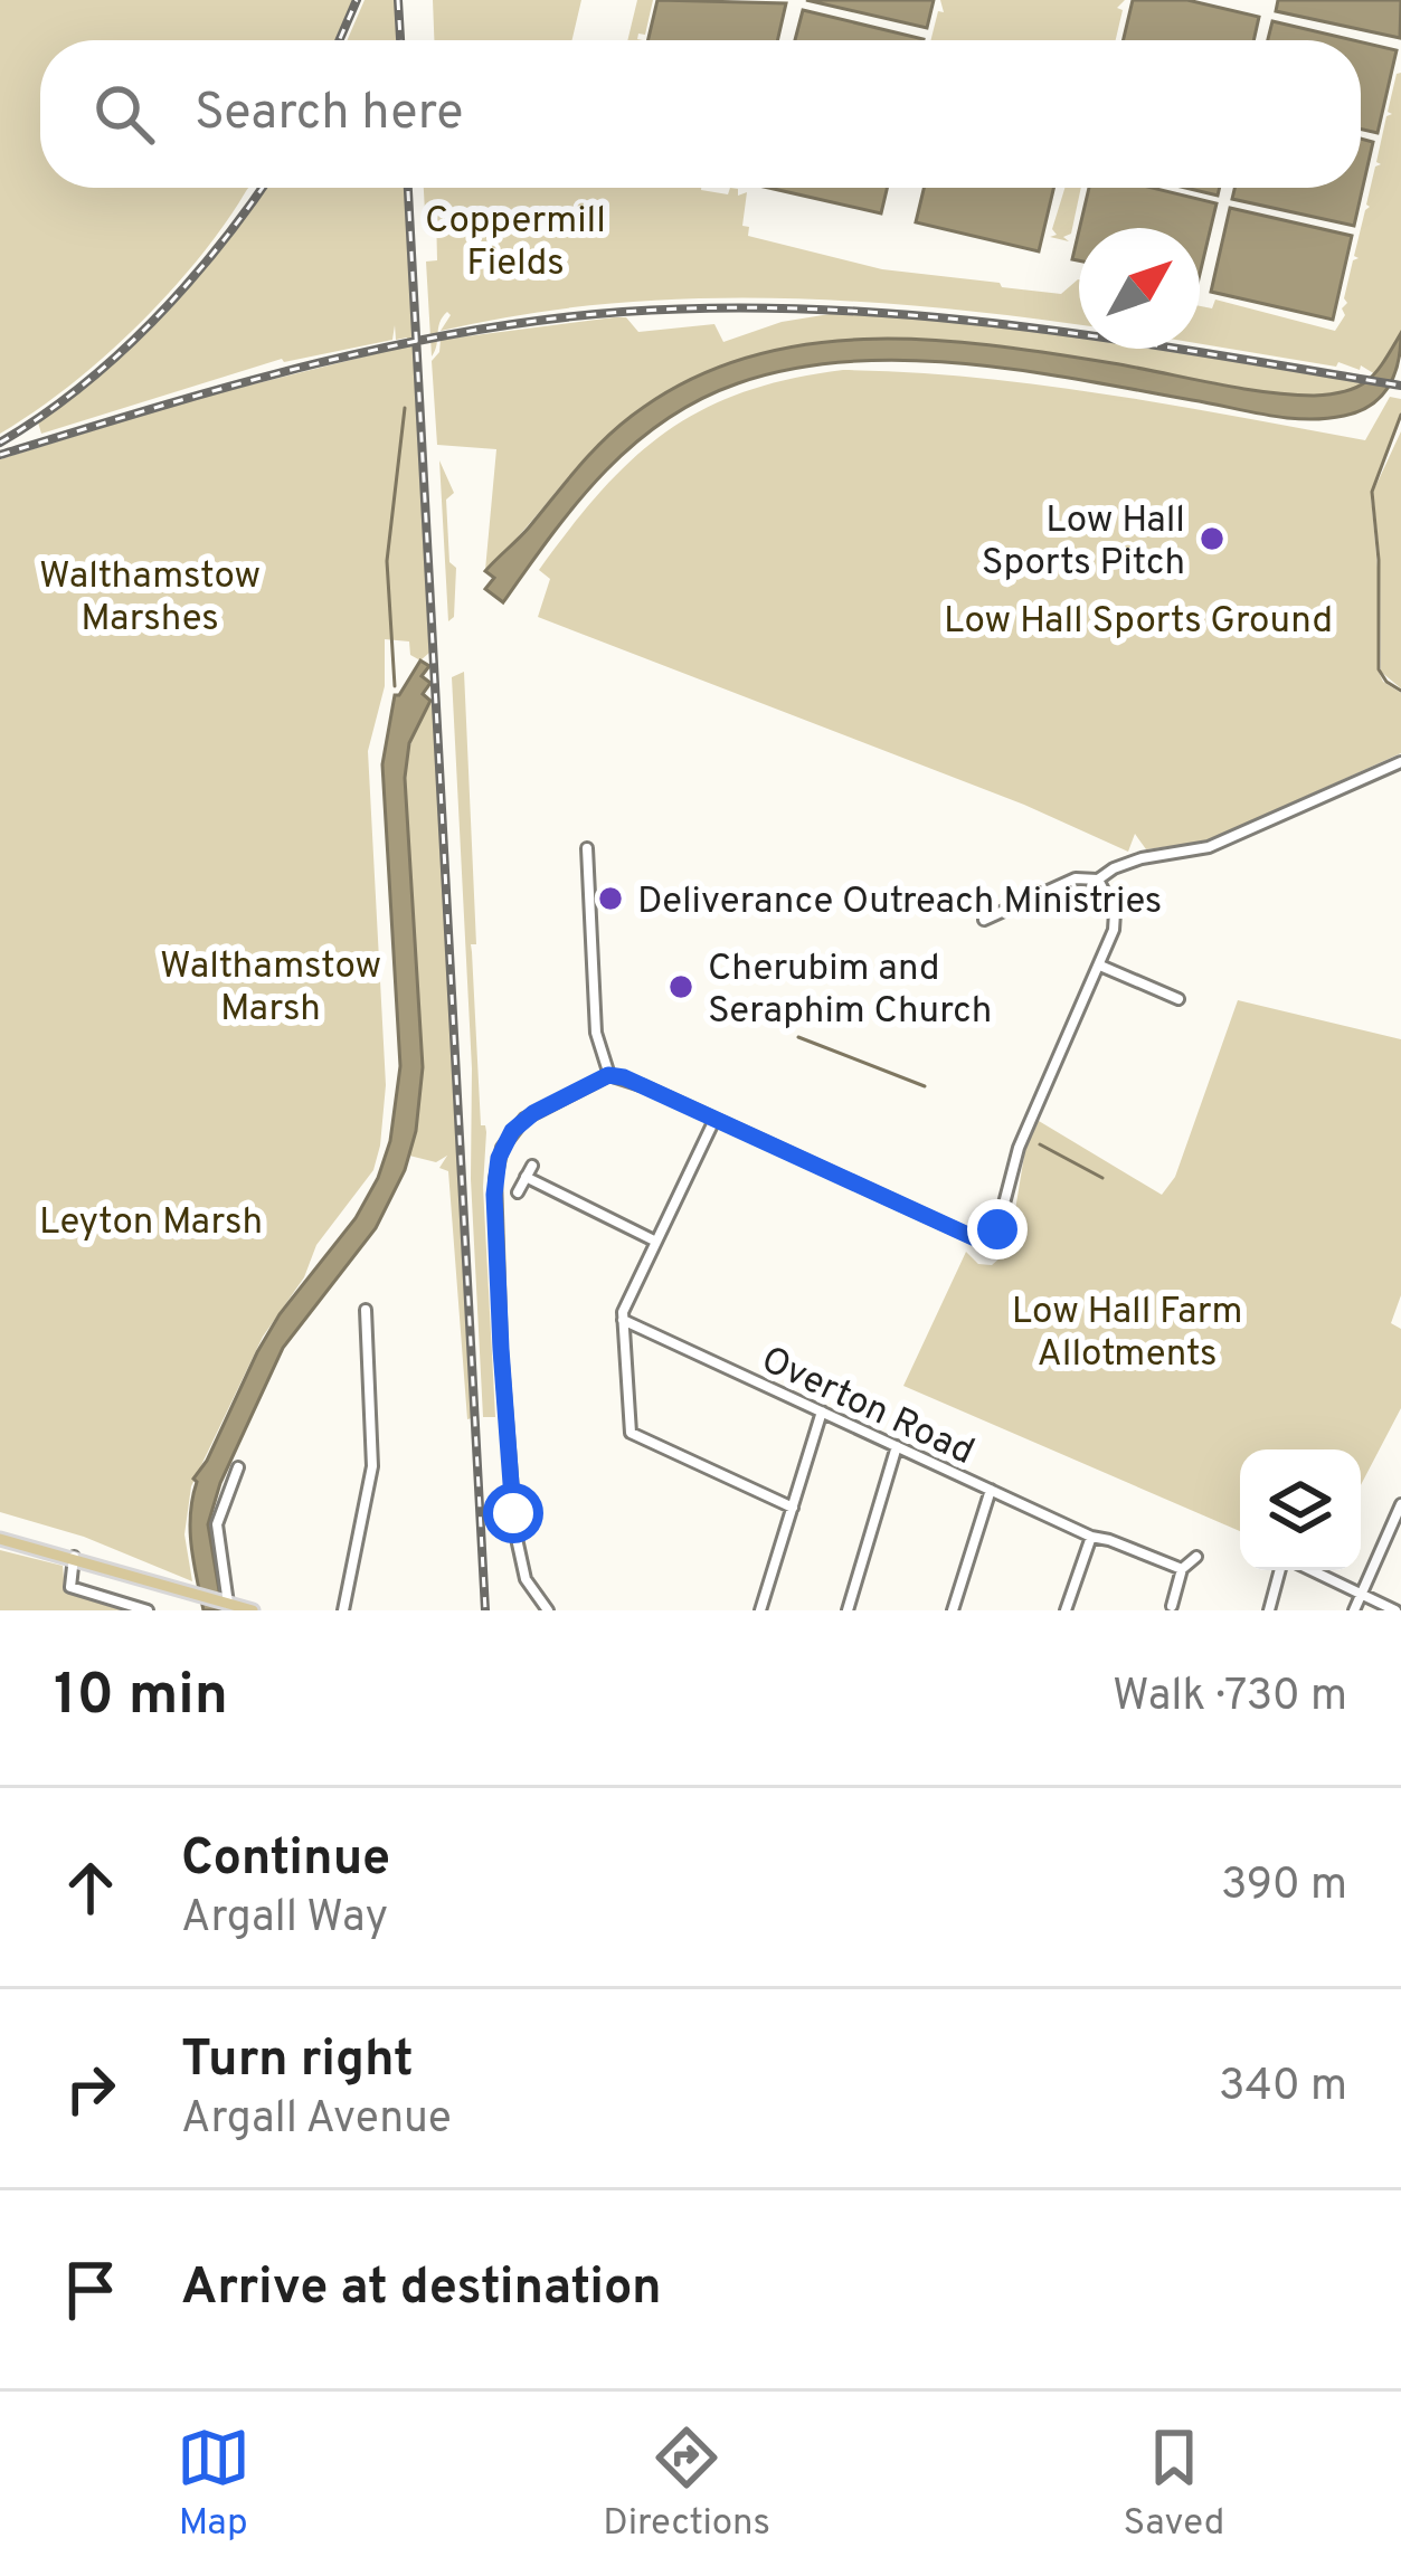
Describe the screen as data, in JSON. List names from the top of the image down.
{
  "streets": {
    "street": ["Overton Road"]
  },
  "parks": [
    "Coppermill Fields",
    "Walthamstow Marshes",
    "Low Hall Sports Ground",
    "Walthamstow Marsh",
    "Leyton Marsh",
    "Low Hall Farm Allotments"
  ],
  "places": ["Low Hall Sports Pitch", "Deliverance Outreach Ministries", "Cherubim and Seraphim Church"],
  "north": "top right",
  "page": {
    "search": "Search here",
    "heading": ["10 min", "Walk · 730 m"],
    "list": [
      ["Continue", "Argall Way", "390 m"],
      ["Turn right", "Argall Avenue", "340 m"],
      "Arrive at destination"
    ],
    "nav": ["Map", "Directions", "Saved"]
  }
}
